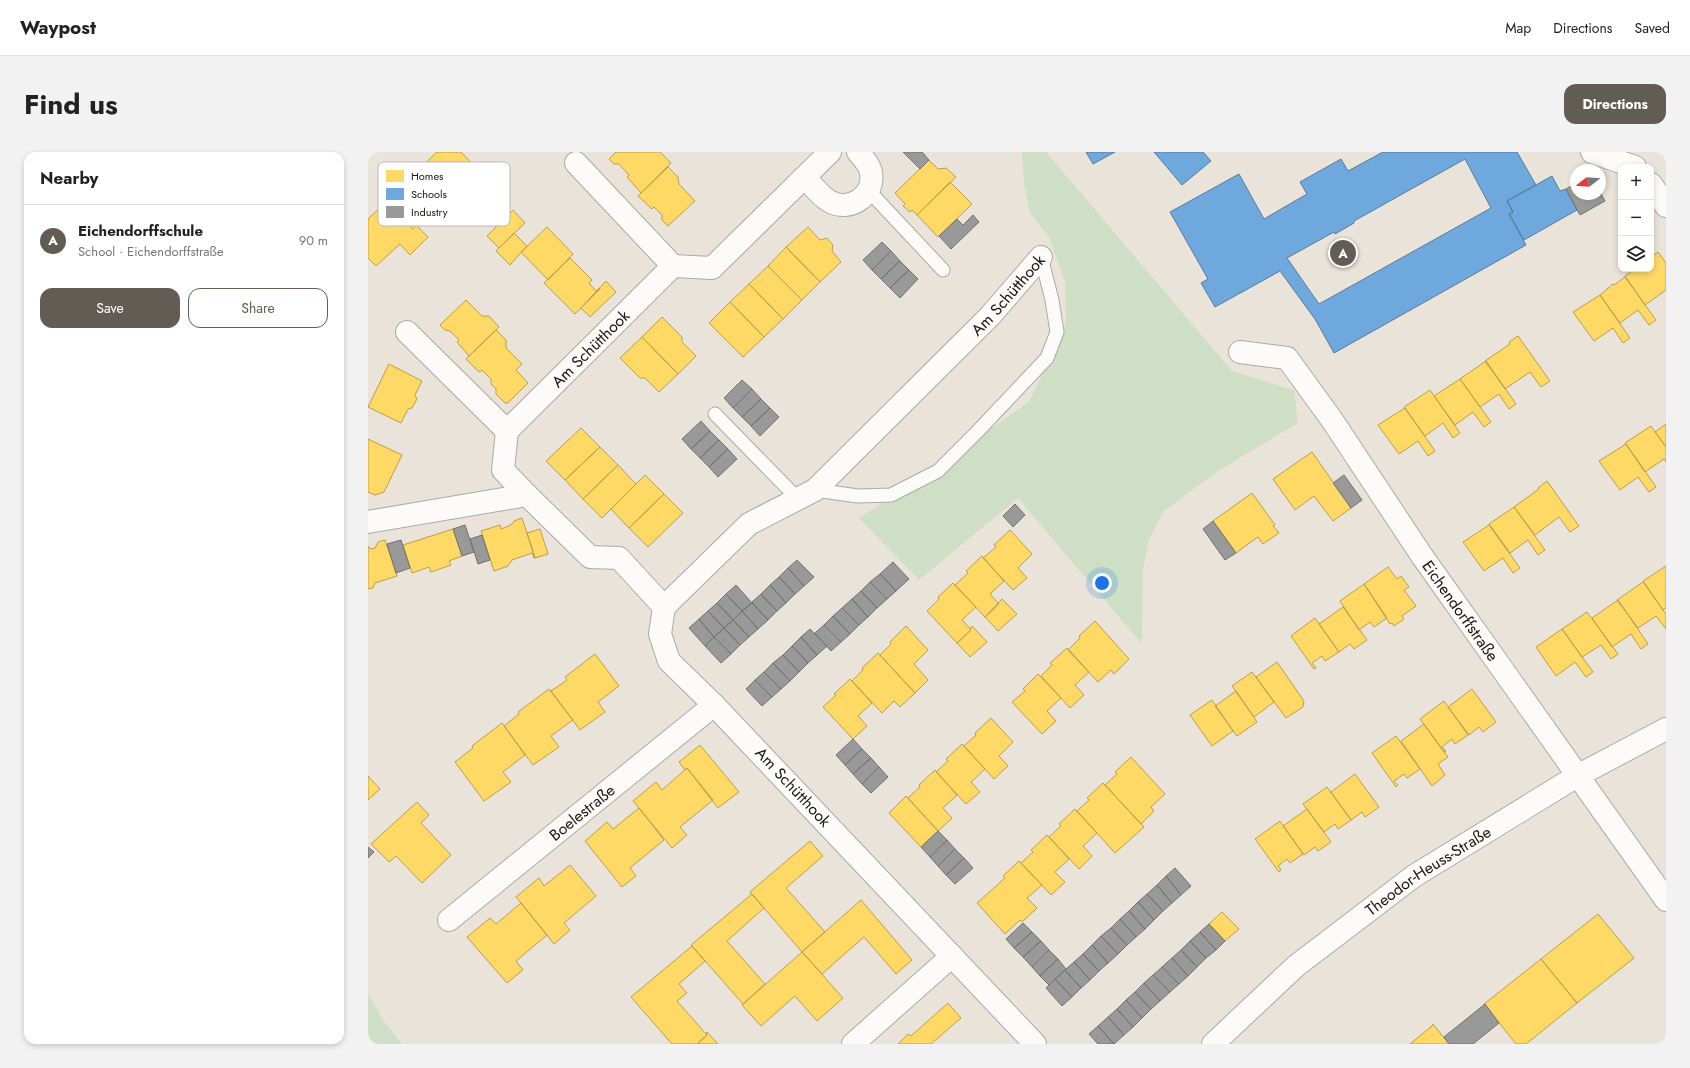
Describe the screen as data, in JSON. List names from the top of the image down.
{
  "streets": {
    "street": [
      "Am Schütthook",
      "Eichendorffstraße",
      "Boelestraße",
      "Theodor-Heuss-Straße"
    ]
  },
  "crossings": [
    ["Am Schütthook", "Boelestraße"],
    ["Eichendorffstraße", "Theodor-Heuss-Straße"]
  ],
  "legend": ["Homes", "Schools", "Industry"],
  "north": "left",
  "page": {
    "header": "Waypost",
    "nav": ["Map", "Directions", "Saved"],
    "title": "Find us",
    "buttons": [
      "Directions",
      ["Save", "Share"]
    ],
    "heading": "Nearby",
    "map_buttons": ["+", "−"],
    "list": [
      {
        "mark": "A",
        "name": "Eichendorffschule",
        "note": "School · Eichendorffstraße",
        "value": "90 m"
      }
    ],
    "pins": "A"
  }
}
